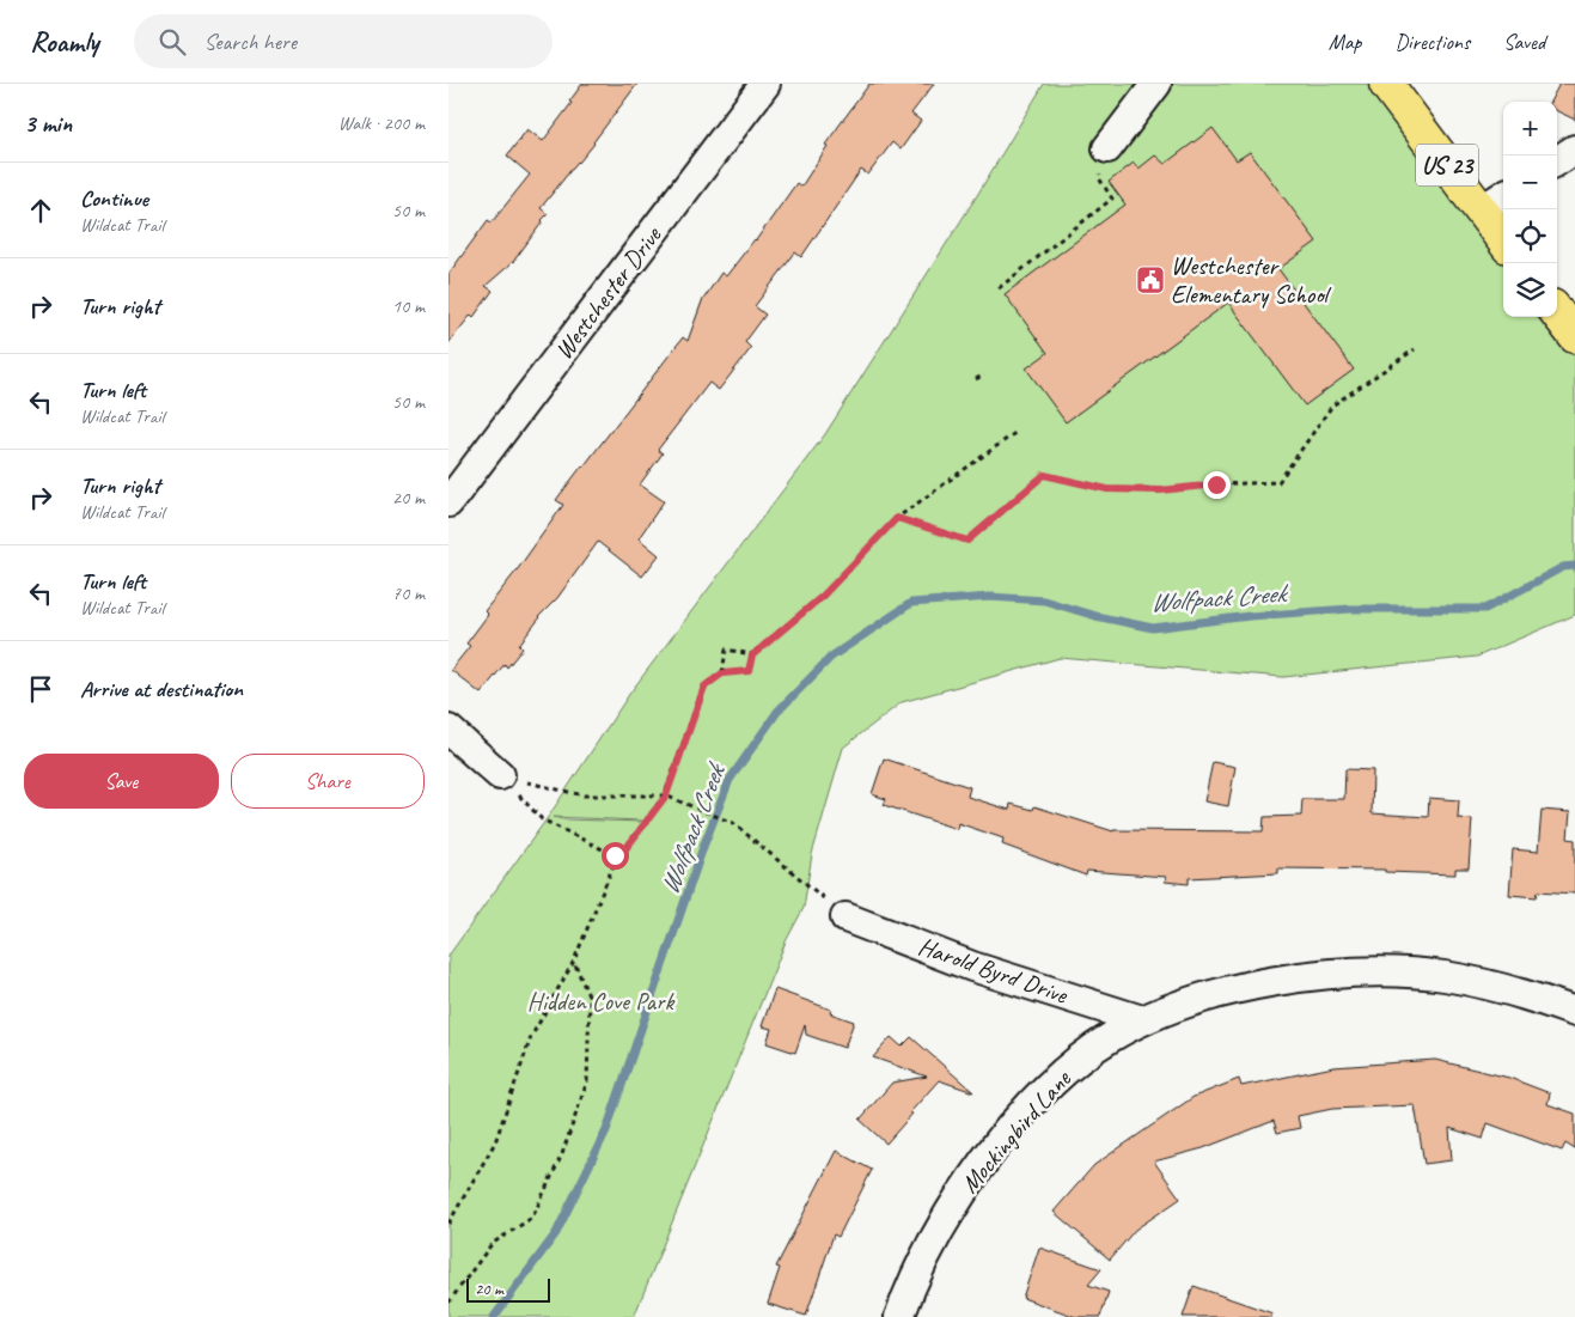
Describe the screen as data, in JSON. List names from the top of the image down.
{
  "streets": {
    "highway": ["US 23"],
    "street": ["Westchester Drive", "Harold Byrd Drive", "Mockingbird Lane"]
  },
  "crossings": [
    ["Harold Byrd Drive", "Mockingbird Lane"]
  ],
  "water": ["Wolfpack Creek"],
  "parks": ["Hidden Cove Park"],
  "places": {
    "public building": ["Westchester Elementary School"]
  },
  "scale_bar": "20 m",
  "page": {
    "header": "Roamly",
    "search": "Search here",
    "nav": ["Map", "Directions", "Saved"],
    "heading": ["3 min", "Walk · 200 m"],
    "map_buttons": ["+", "−"],
    "list": [
      ["Continue", "Wildcat Trail", "50 m"],
      ["Turn right", "10 m"],
      ["Turn left", "Wildcat Trail", "50 m"],
      ["Turn right", "Wildcat Trail", "20 m"],
      ["Turn left", "Wildcat Trail", "70 m"],
      "Arrive at destination"
    ],
    "buttons": ["Save", "Share"],
    "scale": "20 m"
  }
}
